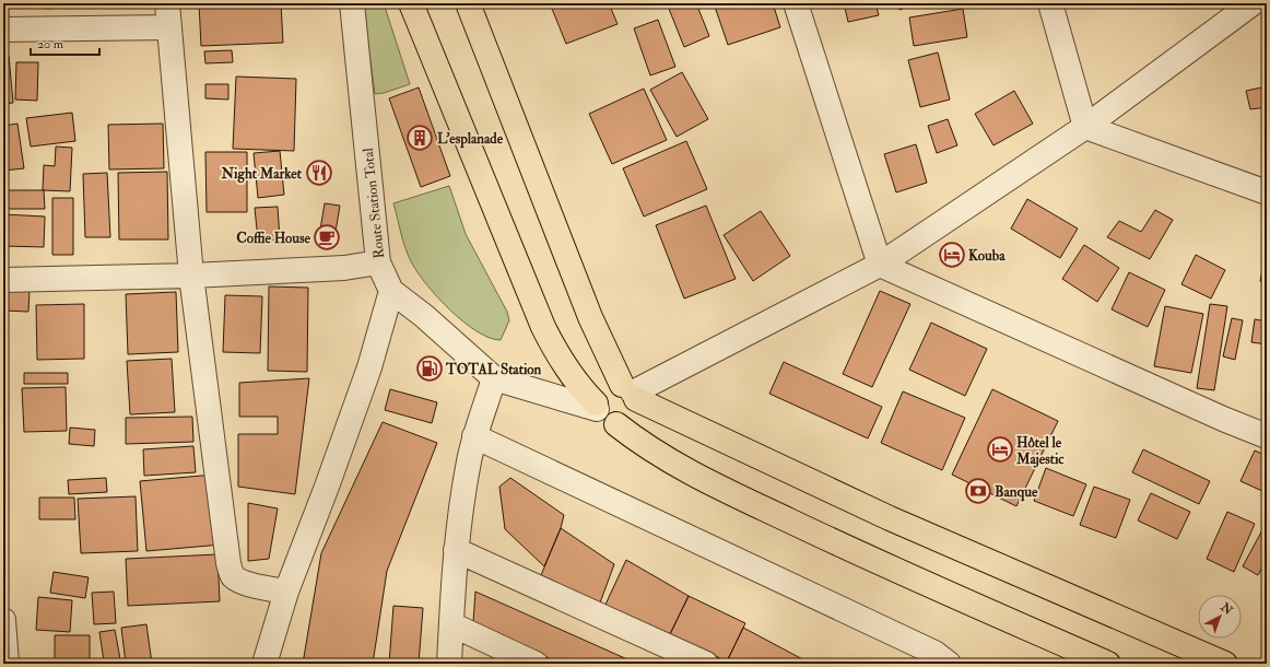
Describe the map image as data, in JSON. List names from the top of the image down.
{
  "streets": {
    "street": ["Route Station Total"]
  },
  "places": {
    "building": ["L'esplanade"],
    "restaurant": ["Night Market"],
    "cafe": ["Coffie House"],
    "hotel": ["Kouba", "Hôtel le Majestic"],
    "fuel station": ["TOTAL Station"],
    "bank": ["Banque"]
  },
  "scale_bar": "20 m",
  "north": "top right"
}
